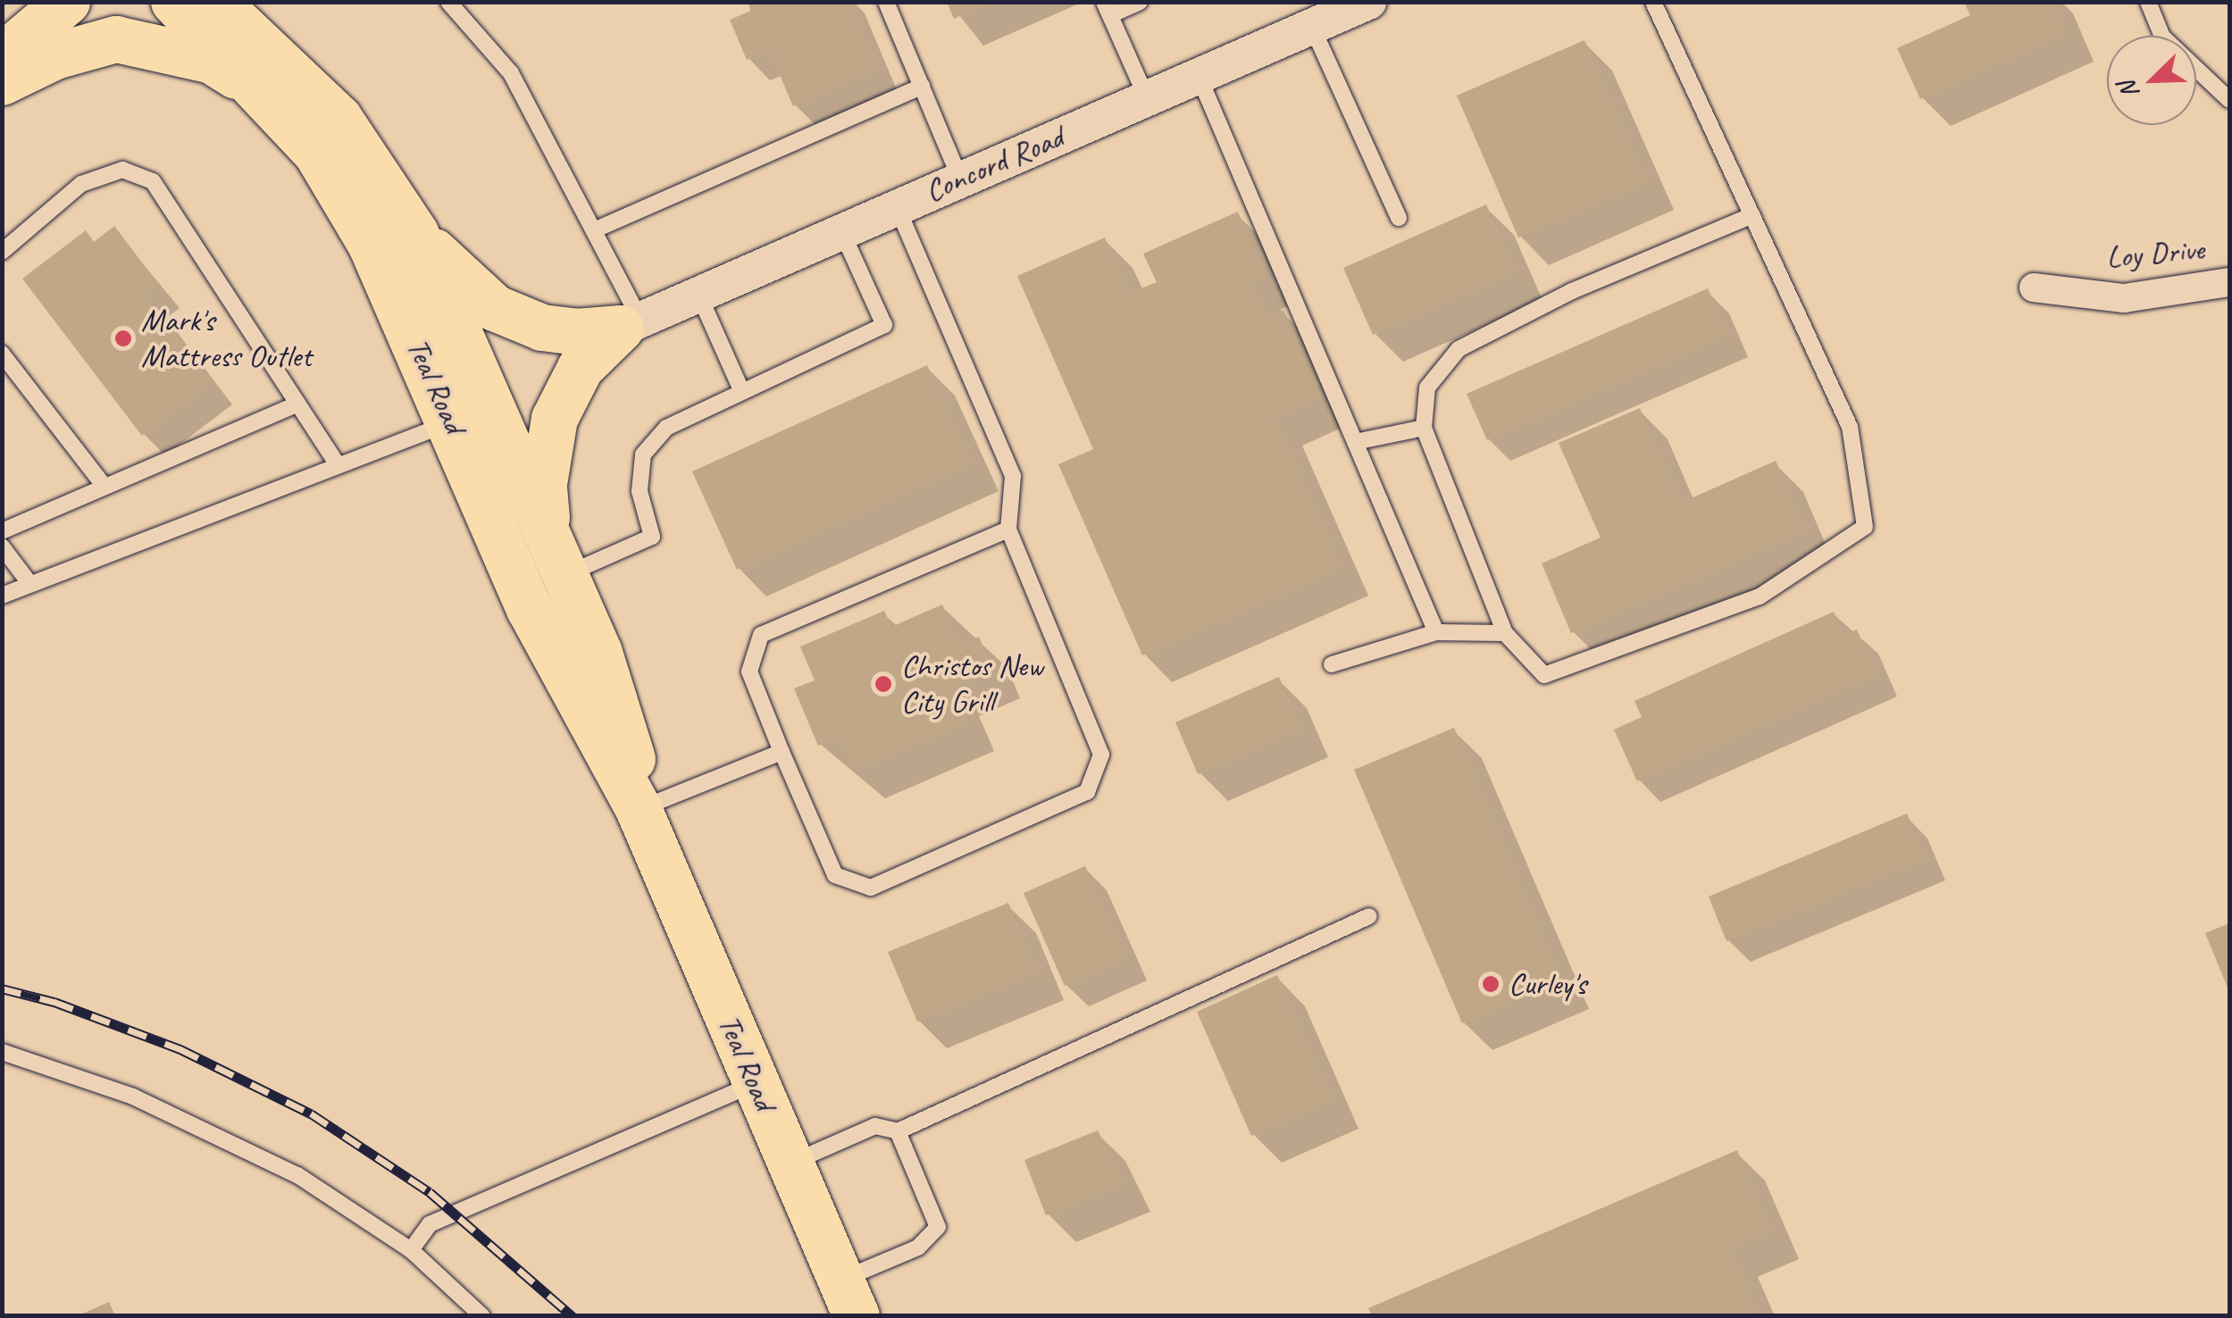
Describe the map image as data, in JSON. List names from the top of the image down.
{
  "streets": {
    "main road": ["Teal Road"],
    "street": ["Concord Road", "Loy Drive"]
  },
  "places": ["Mark's Mattress Outlet", "Christos New City Grill", "Curley's"],
  "north": "bottom left"
}
